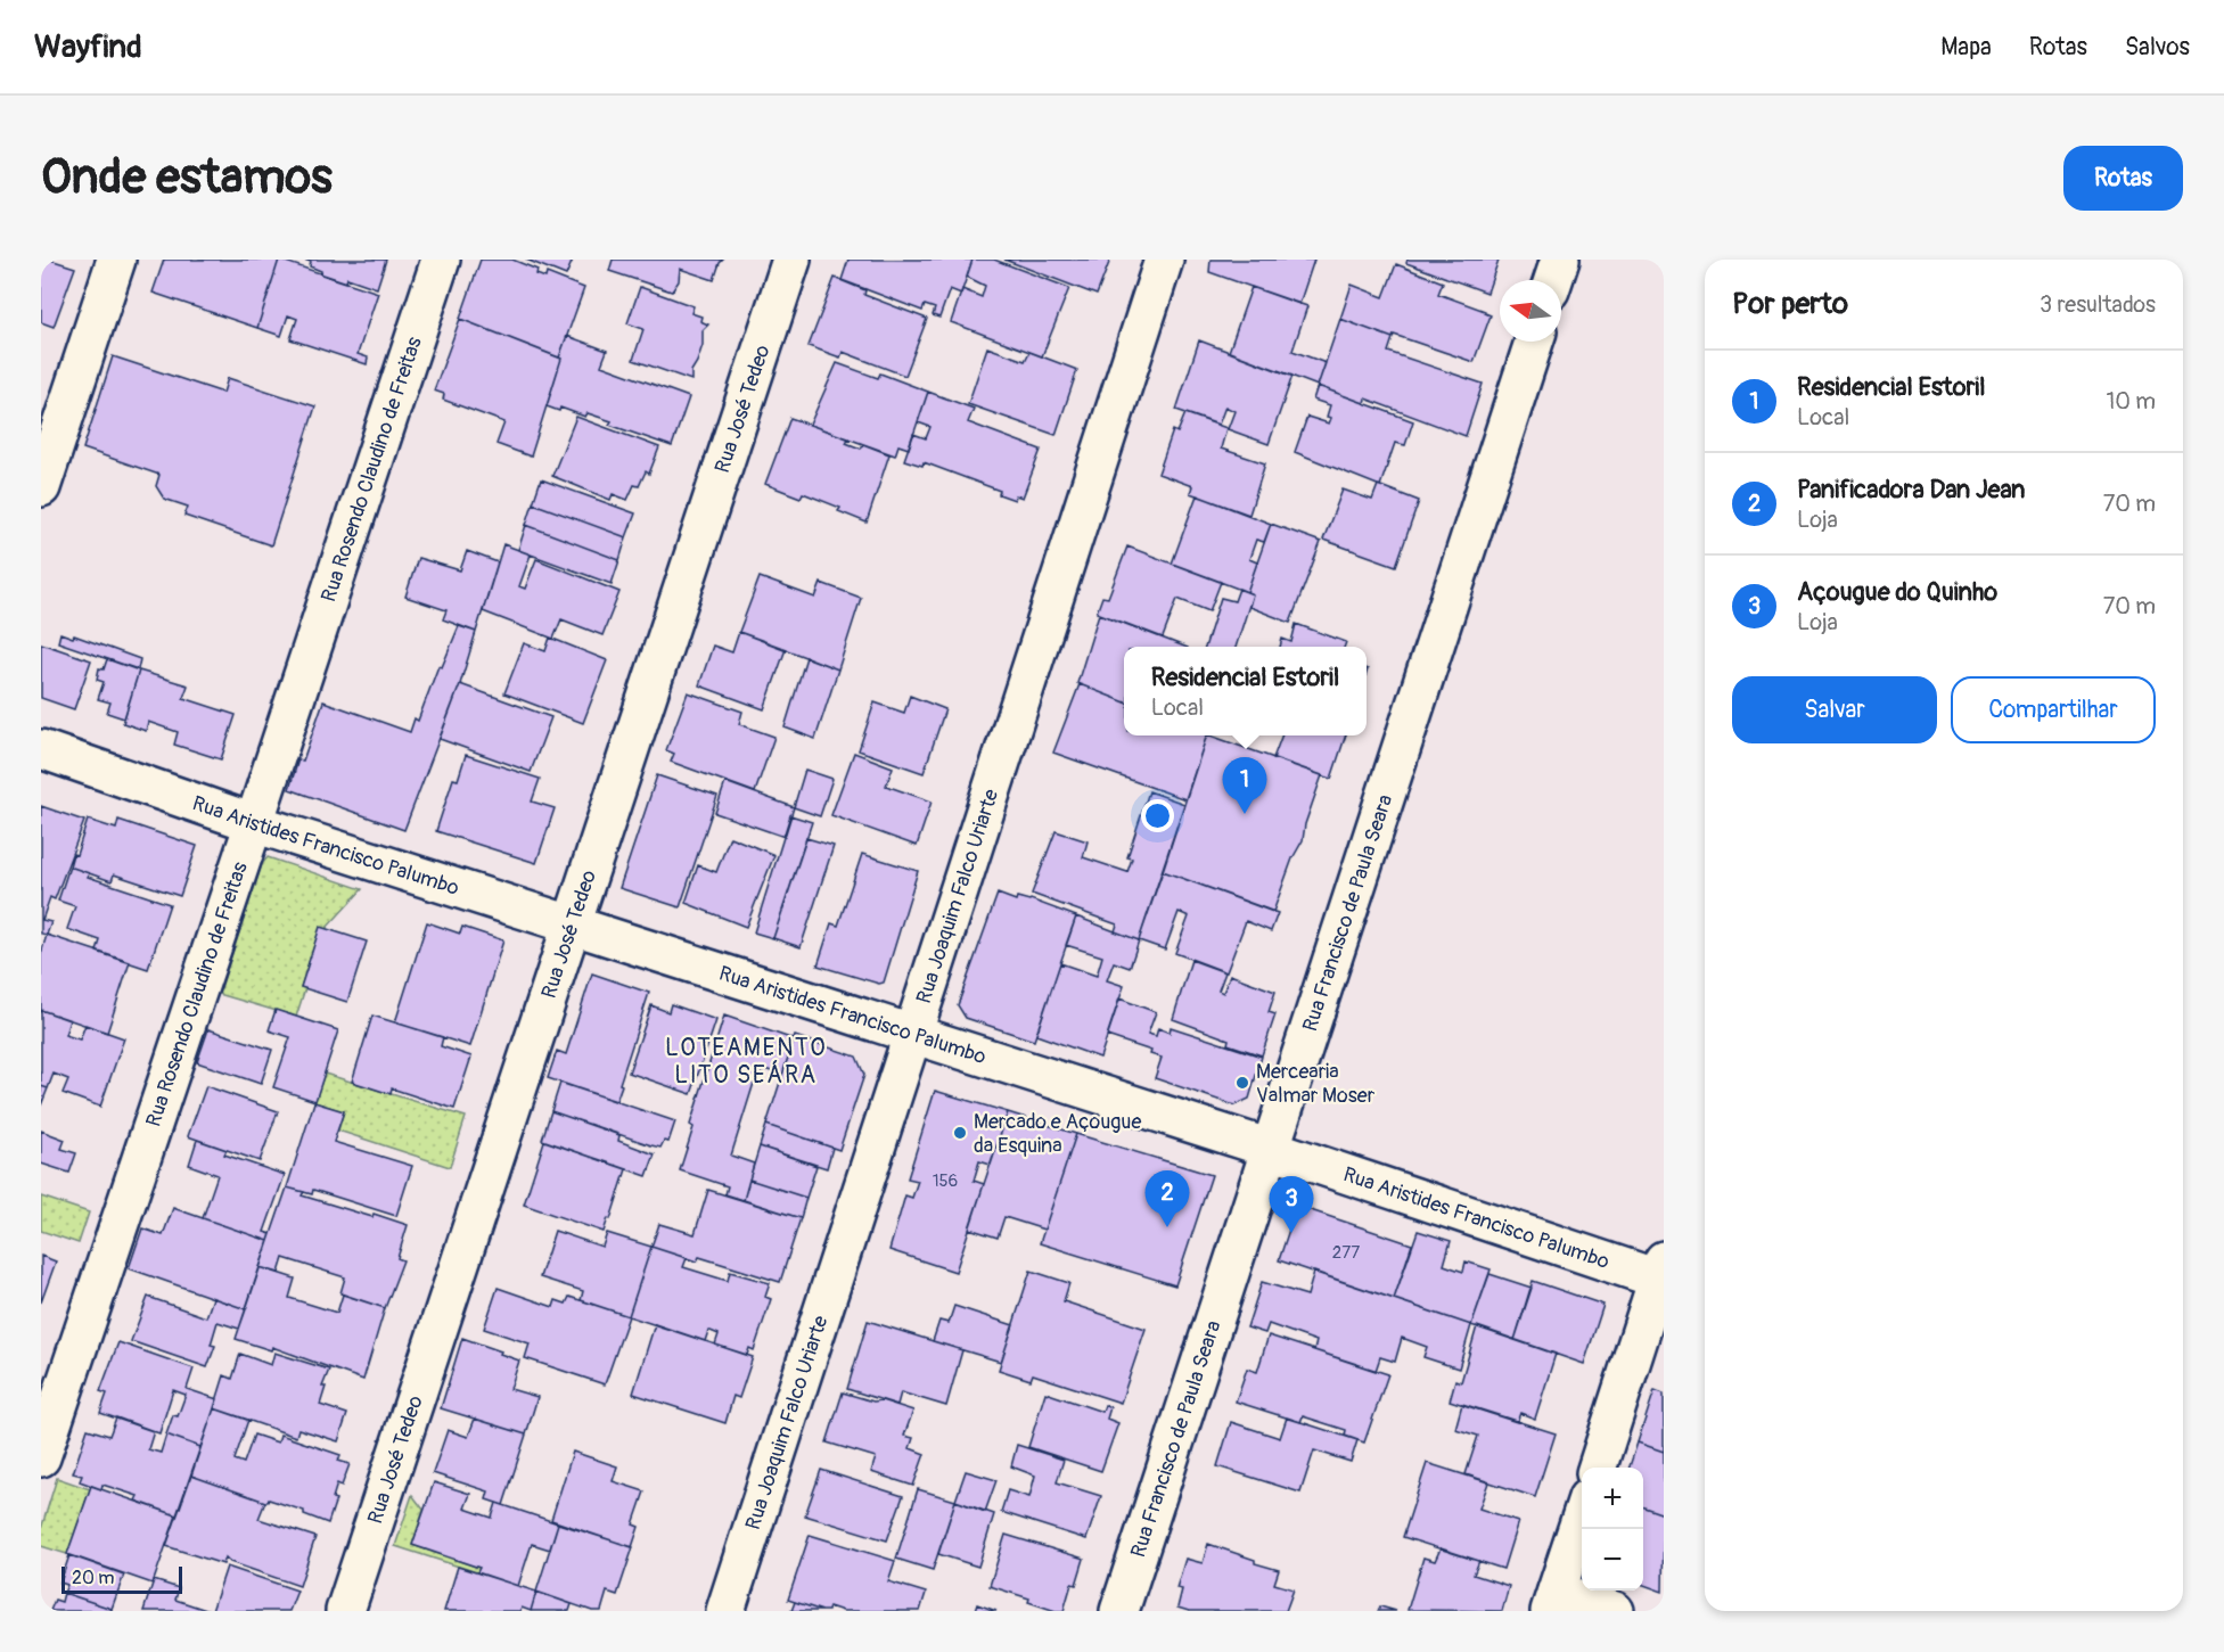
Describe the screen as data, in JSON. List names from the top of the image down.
{
  "streets": {
    "street": [
      "Rua José Tedeo",
      "Rua Rosendo Claudino de Freitas",
      "Rua Aristides Francisco Palumbo",
      "Rua Joaquim Falco Uriarte",
      "Rua Francisco de Paula Seara"
    ]
  },
  "crossings": [
    ["Rua José Tedeo", "Rua Aristides Francisco Palumbo"],
    ["Rua Rosendo Claudino de Freitas", "Rua Aristides Francisco Palumbo"],
    ["Rua Aristides Francisco Palumbo", "Rua Joaquim Falco Uriarte"],
    ["Rua Aristides Francisco Palumbo", "Rua Francisco de Paula Seara"]
  ],
  "districts": ["LOTEAMENTO LITO SEÁRA"],
  "places": ["Mercearia Valmar Moser", "Mercado e Açougue da Esquina"],
  "house_numbers": ["156", "277"],
  "scale_bar": "20 m",
  "north": "left",
  "page": {
    "header": "Wayfind",
    "nav": ["Mapa", "Rotas", "Salvos"],
    "buttons": [
      "Rotas",
      ["Salvar", "Compartilhar"]
    ],
    "title": "Onde estamos",
    "heading": ["Por perto", "3 resultados"],
    "list": [
      {
        "mark": "1",
        "name": "Residencial Estoril",
        "note": "Local",
        "value": "10 m"
      },
      {
        "mark": "2",
        "name": "Panificadora Dan Jean",
        "note": "Loja",
        "value": "70 m"
      },
      {
        "mark": "3",
        "name": "Açougue do Quinho",
        "note": "Loja",
        "value": "70 m"
      }
    ],
    "popup": ["Residencial Estoril", "Local"],
    "pins": ["1", "2", "3"],
    "map_buttons": ["+", "−"],
    "scale": "20 m"
  }
}
